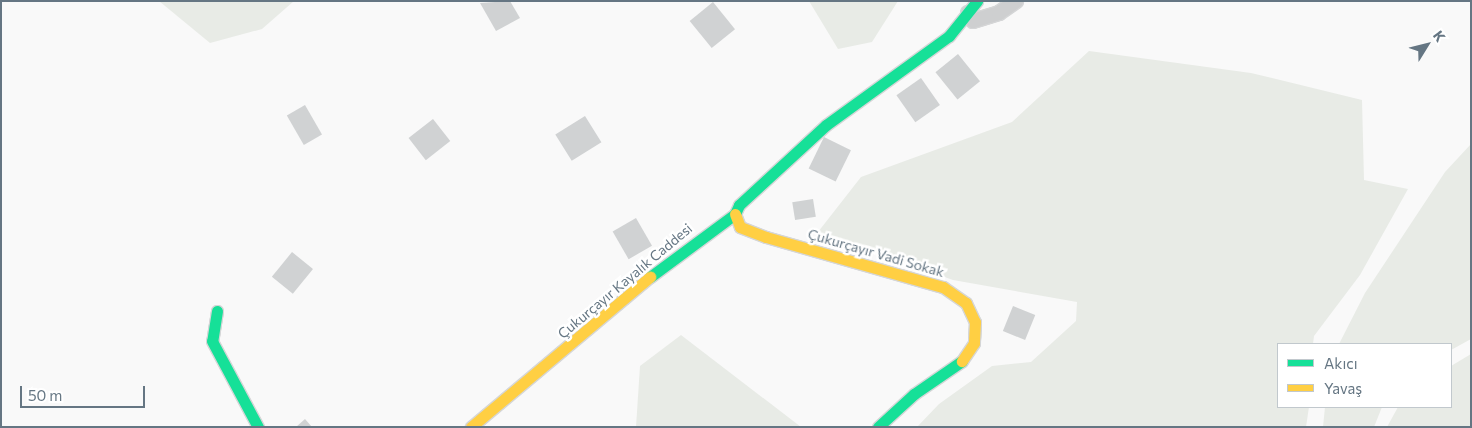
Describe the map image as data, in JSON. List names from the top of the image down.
{
  "streets": {
    "street": ["Çukurçayır Vadi Sokak", "Çukurçayır Kayalık Caddesi"]
  },
  "crossings": [
    ["Çukurçayır Vadi Sokak", "Çukurçayır Kayalık Caddesi"]
  ],
  "legend": ["Akıcı", "Yavaş"],
  "scale_bar": "50 m",
  "north": "top right"
}
